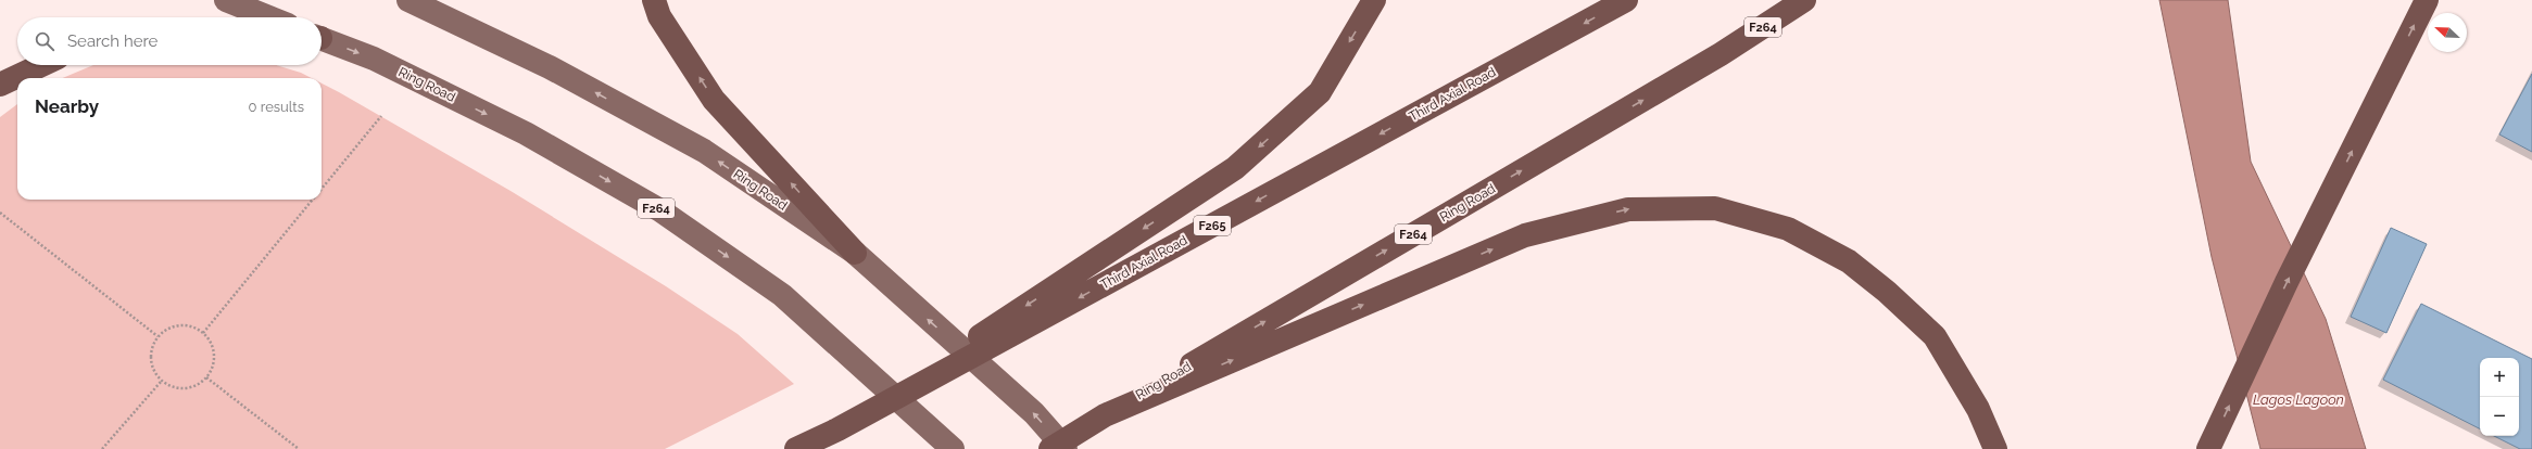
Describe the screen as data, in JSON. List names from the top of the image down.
{
  "streets": {
    "highway": [
      "F264",
      "Ring Road",
      "Third Axial Road",
      "F265"
    ]
  },
  "crossings": [
    ["F264", "Ring Road"]
  ],
  "water": ["Lagos Lagoon"],
  "north": "top left",
  "page": {
    "search": "Search here",
    "heading": ["Nearby", "0 results"],
    "map_buttons": ["+", "−"]
  }
}
